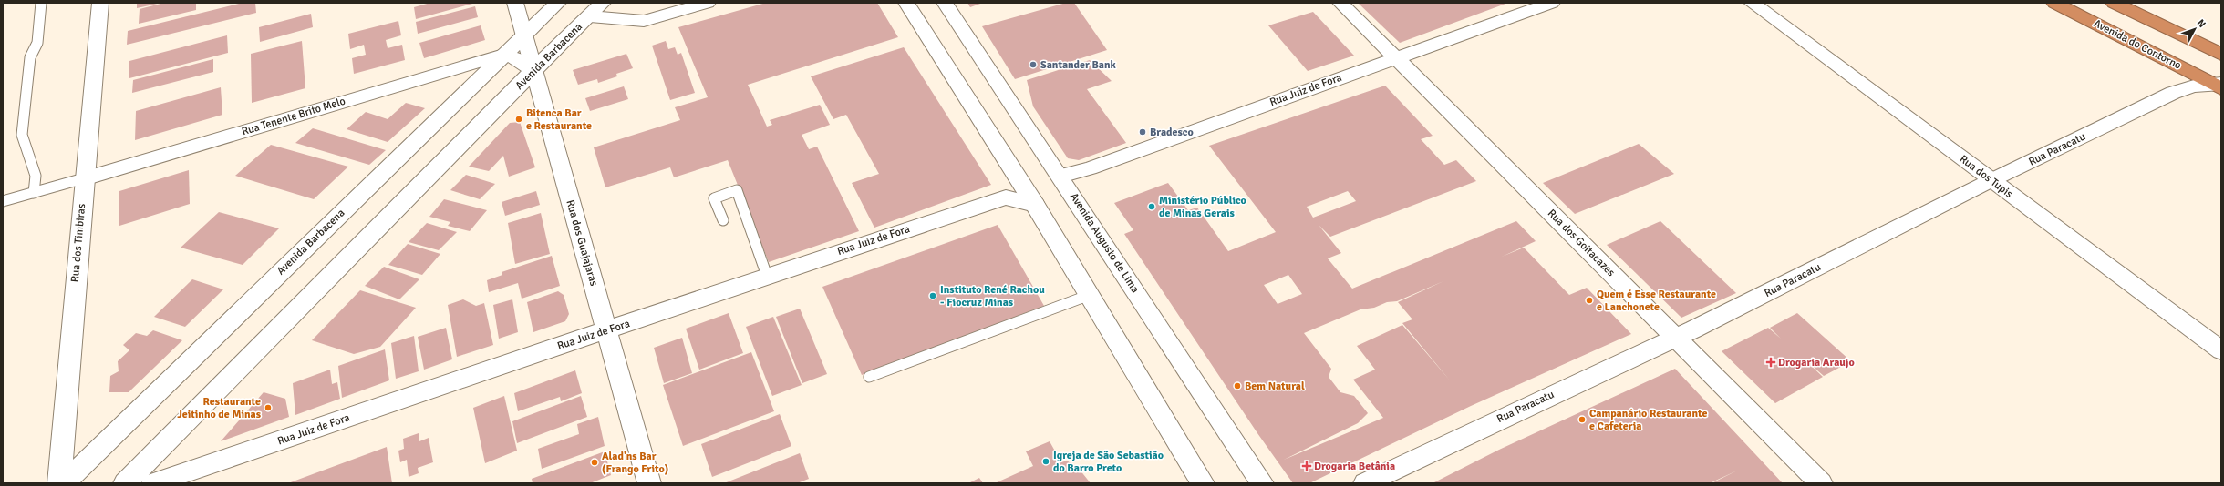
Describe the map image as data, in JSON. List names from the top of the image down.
{
  "streets": {
    "highway": ["Avenida do Contorno"],
    "street": [
      "Avenida Barbacena",
      "Rua Juiz de Fora",
      "Rua Tenente Brito Melo",
      "Rua Paracatu",
      "Rua dos Tupis",
      "Rua dos Timbiras",
      "Rua dos Guajajaras",
      "Avenida Augusto de Lima",
      "Rua dos Goitacazes"
    ]
  },
  "crossings": [
    ["Avenida do Contorno", "Rua Paracatu"],
    ["Avenida Barbacena", "Rua Tenente Brito Melo"],
    ["Avenida Barbacena", "Rua dos Guajajaras"],
    ["Rua Juiz de Fora", "Rua dos Guajajaras"],
    ["Rua Juiz de Fora", "Avenida Augusto de Lima"],
    ["Rua Juiz de Fora", "Rua dos Goitacazes"],
    ["Rua Tenente Brito Melo", "Rua dos Timbiras"],
    ["Rua Paracatu", "Rua dos Tupis"],
    ["Rua Paracatu", "Rua dos Goitacazes"]
  ],
  "places": {
    "other": [
      "Santander Bank",
      "Bitenca Bar e Restaurante",
      "Bradesco",
      "Ministério Público de Minas Gerais",
      "Instituto René Rachou - Fiocruz Minas",
      "Quem é Esse Restaurante e Lanchonete",
      "Bem Natural",
      "Restaurante Jeitinho de Minas",
      "Campanário Restaurante e Cafeteria",
      "Igreja de São Sebastião do Barro Preto",
      "Alad'ns Bar (Frango Frito)"
    ],
    "health": ["Drogaria Araujo", "Drogaria Betânia"]
  },
  "north": "top right"
}
